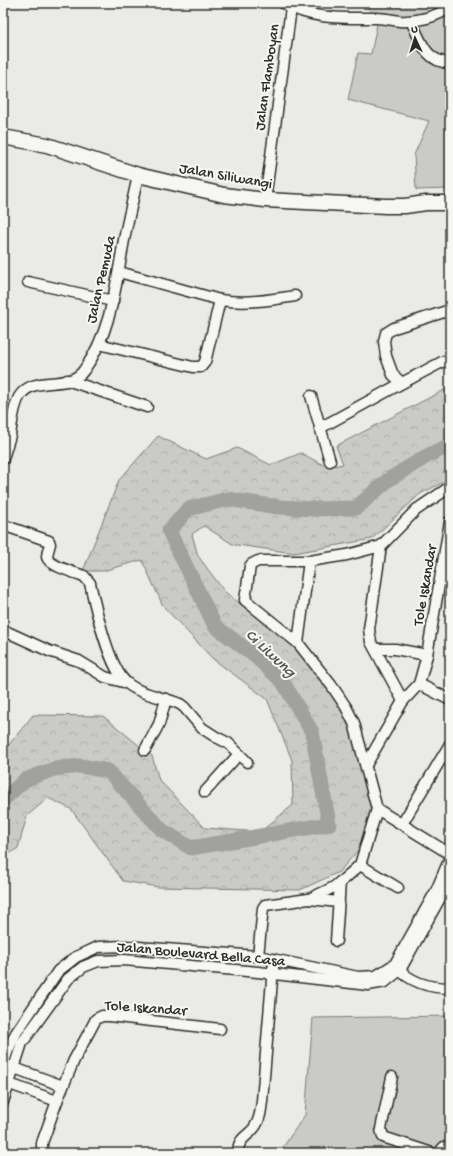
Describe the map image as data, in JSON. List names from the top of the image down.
{
  "streets": {
    "main road": ["Jalan Siliwangi"],
    "street": [
      "Jalan Flamboyan",
      "Jalan Pemuda",
      "Tole Iskandar",
      "Jalan Boulevard Bella Casa"
    ]
  },
  "crossings": [
    ["Jalan Flamboyan", "Jalan Siliwangi"],
    ["Jalan Siliwangi", "Jalan Pemuda"]
  ],
  "water": ["Ci Liwung"],
  "north": "top"
}
